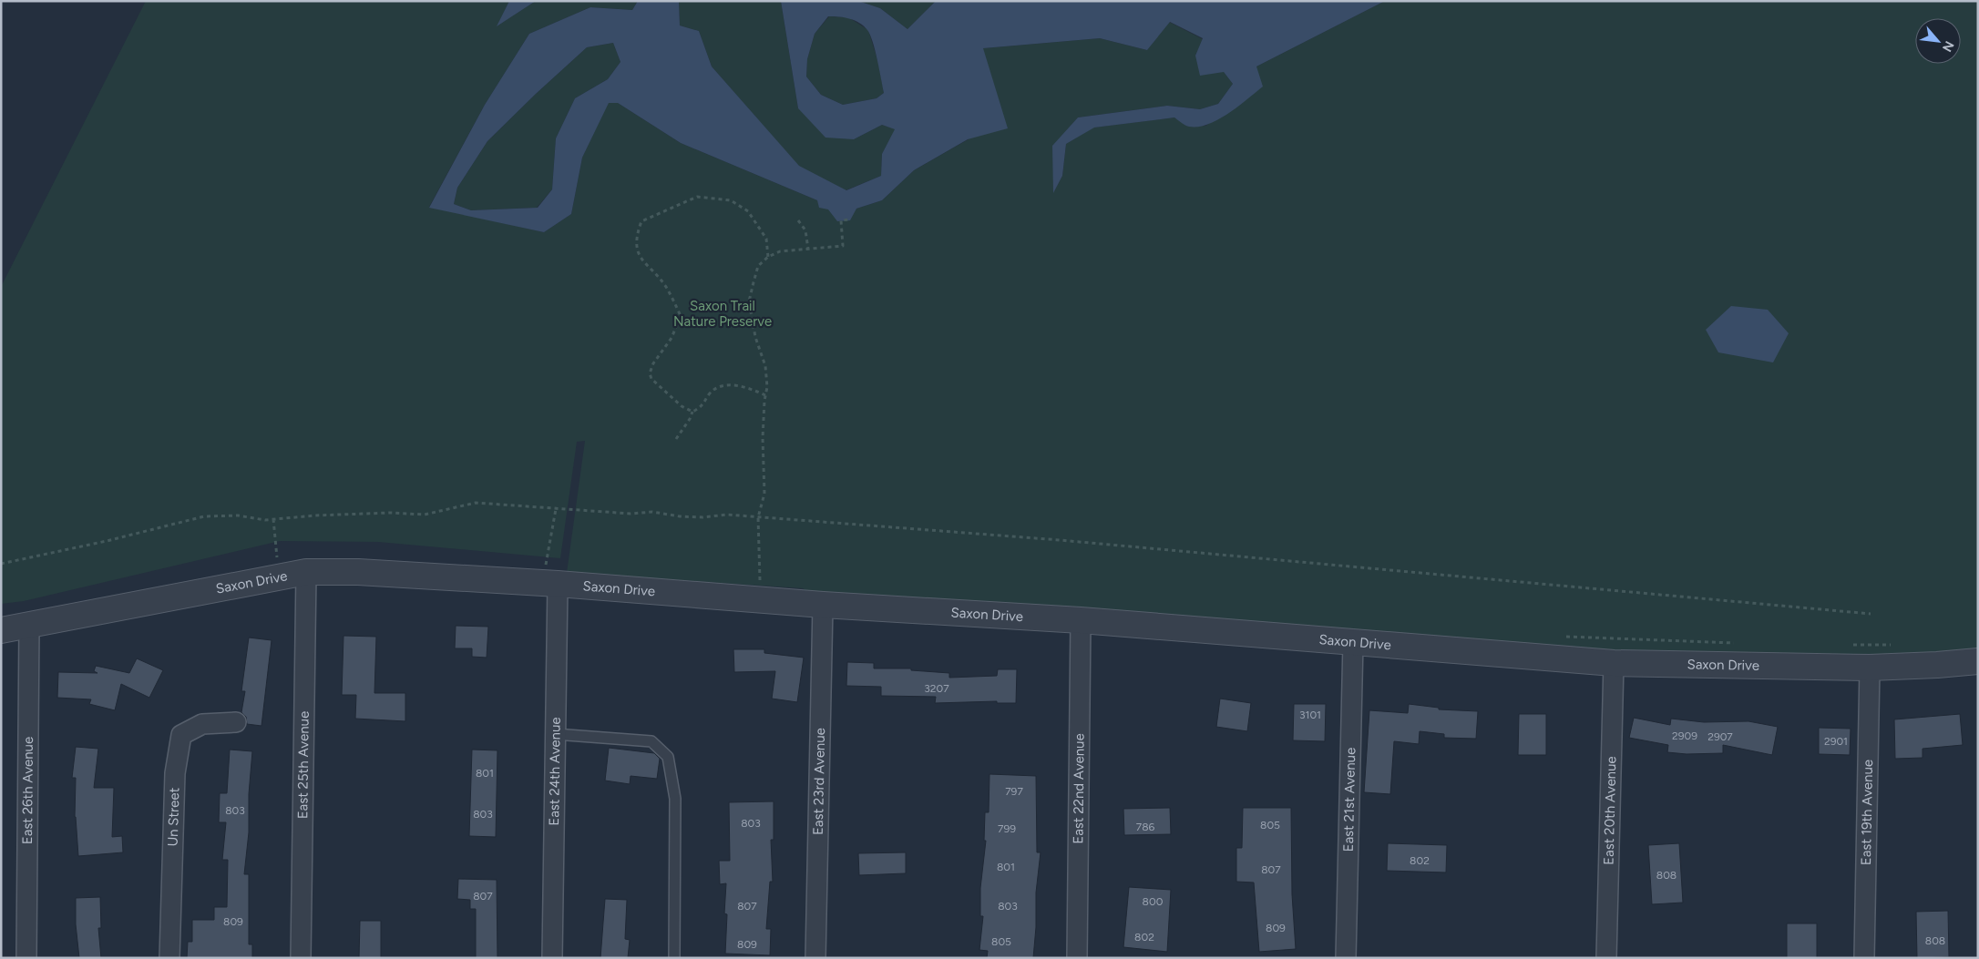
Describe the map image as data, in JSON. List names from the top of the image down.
{
  "streets": {
    "street": [
      "Saxon Drive",
      "East 25th Avenue",
      "East 24th Avenue",
      "East 23rd Avenue",
      "East 22nd Avenue",
      "East 26th Avenue",
      "East 21st Avenue",
      "East 20th Avenue",
      "East 19th Avenue",
      "Un Street"
    ]
  },
  "crossings": [
    ["Saxon Drive", "East 25th Avenue"],
    ["Saxon Drive", "East 24th Avenue"],
    ["Saxon Drive", "East 23rd Avenue"],
    ["Saxon Drive", "East 22nd Avenue"],
    ["Saxon Drive", "East 26th Avenue"],
    ["Saxon Drive", "East 21st Avenue"],
    ["Saxon Drive", "East 20th Avenue"],
    ["Saxon Drive", "East 19th Avenue"]
  ],
  "parks": ["Saxon Trail Nature Preserve"],
  "house_numbers": [
    "3207",
    "3101",
    "2909",
    "2907",
    "2901",
    "801",
    "797",
    "803",
    "803",
    "803",
    "805",
    "786",
    "799",
    "802",
    "801",
    "807",
    "808",
    "807",
    "800",
    "807",
    "803",
    "809",
    "809",
    "802",
    "808",
    "805",
    "809"
  ],
  "north": "bottom right"
}
